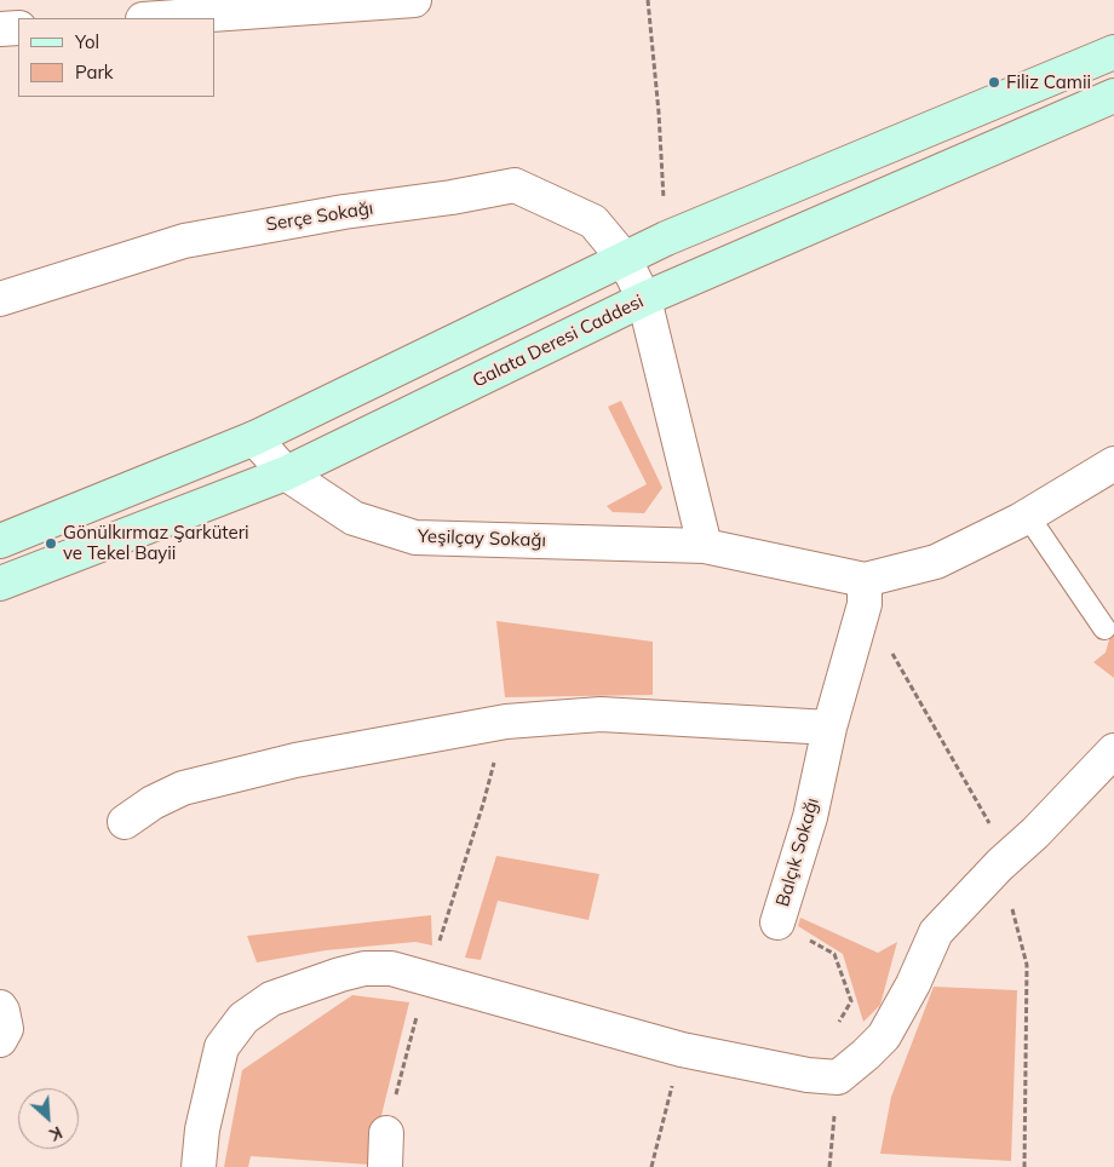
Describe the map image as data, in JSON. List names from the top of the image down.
{
  "streets": {
    "main road": ["Galata Deresi Caddesi"],
    "street": ["Serçe Sokağı", "Yeşilçay Sokağı", "Balçık Sokağı"]
  },
  "crossings": [
    ["Serçe Sokağı", "Galata Deresi Caddesi"],
    ["Serçe Sokağı", "Yeşilçay Sokağı"],
    ["Galata Deresi Caddesi", "Yeşilçay Sokağı"],
    ["Yeşilçay Sokağı", "Balçık Sokağı"]
  ],
  "places": ["Filiz Camii", "Gönülkırmaz Şarküteri ve Tekel Bayii"],
  "legend": ["Yol", "Park"],
  "north": "bottom right"
}
